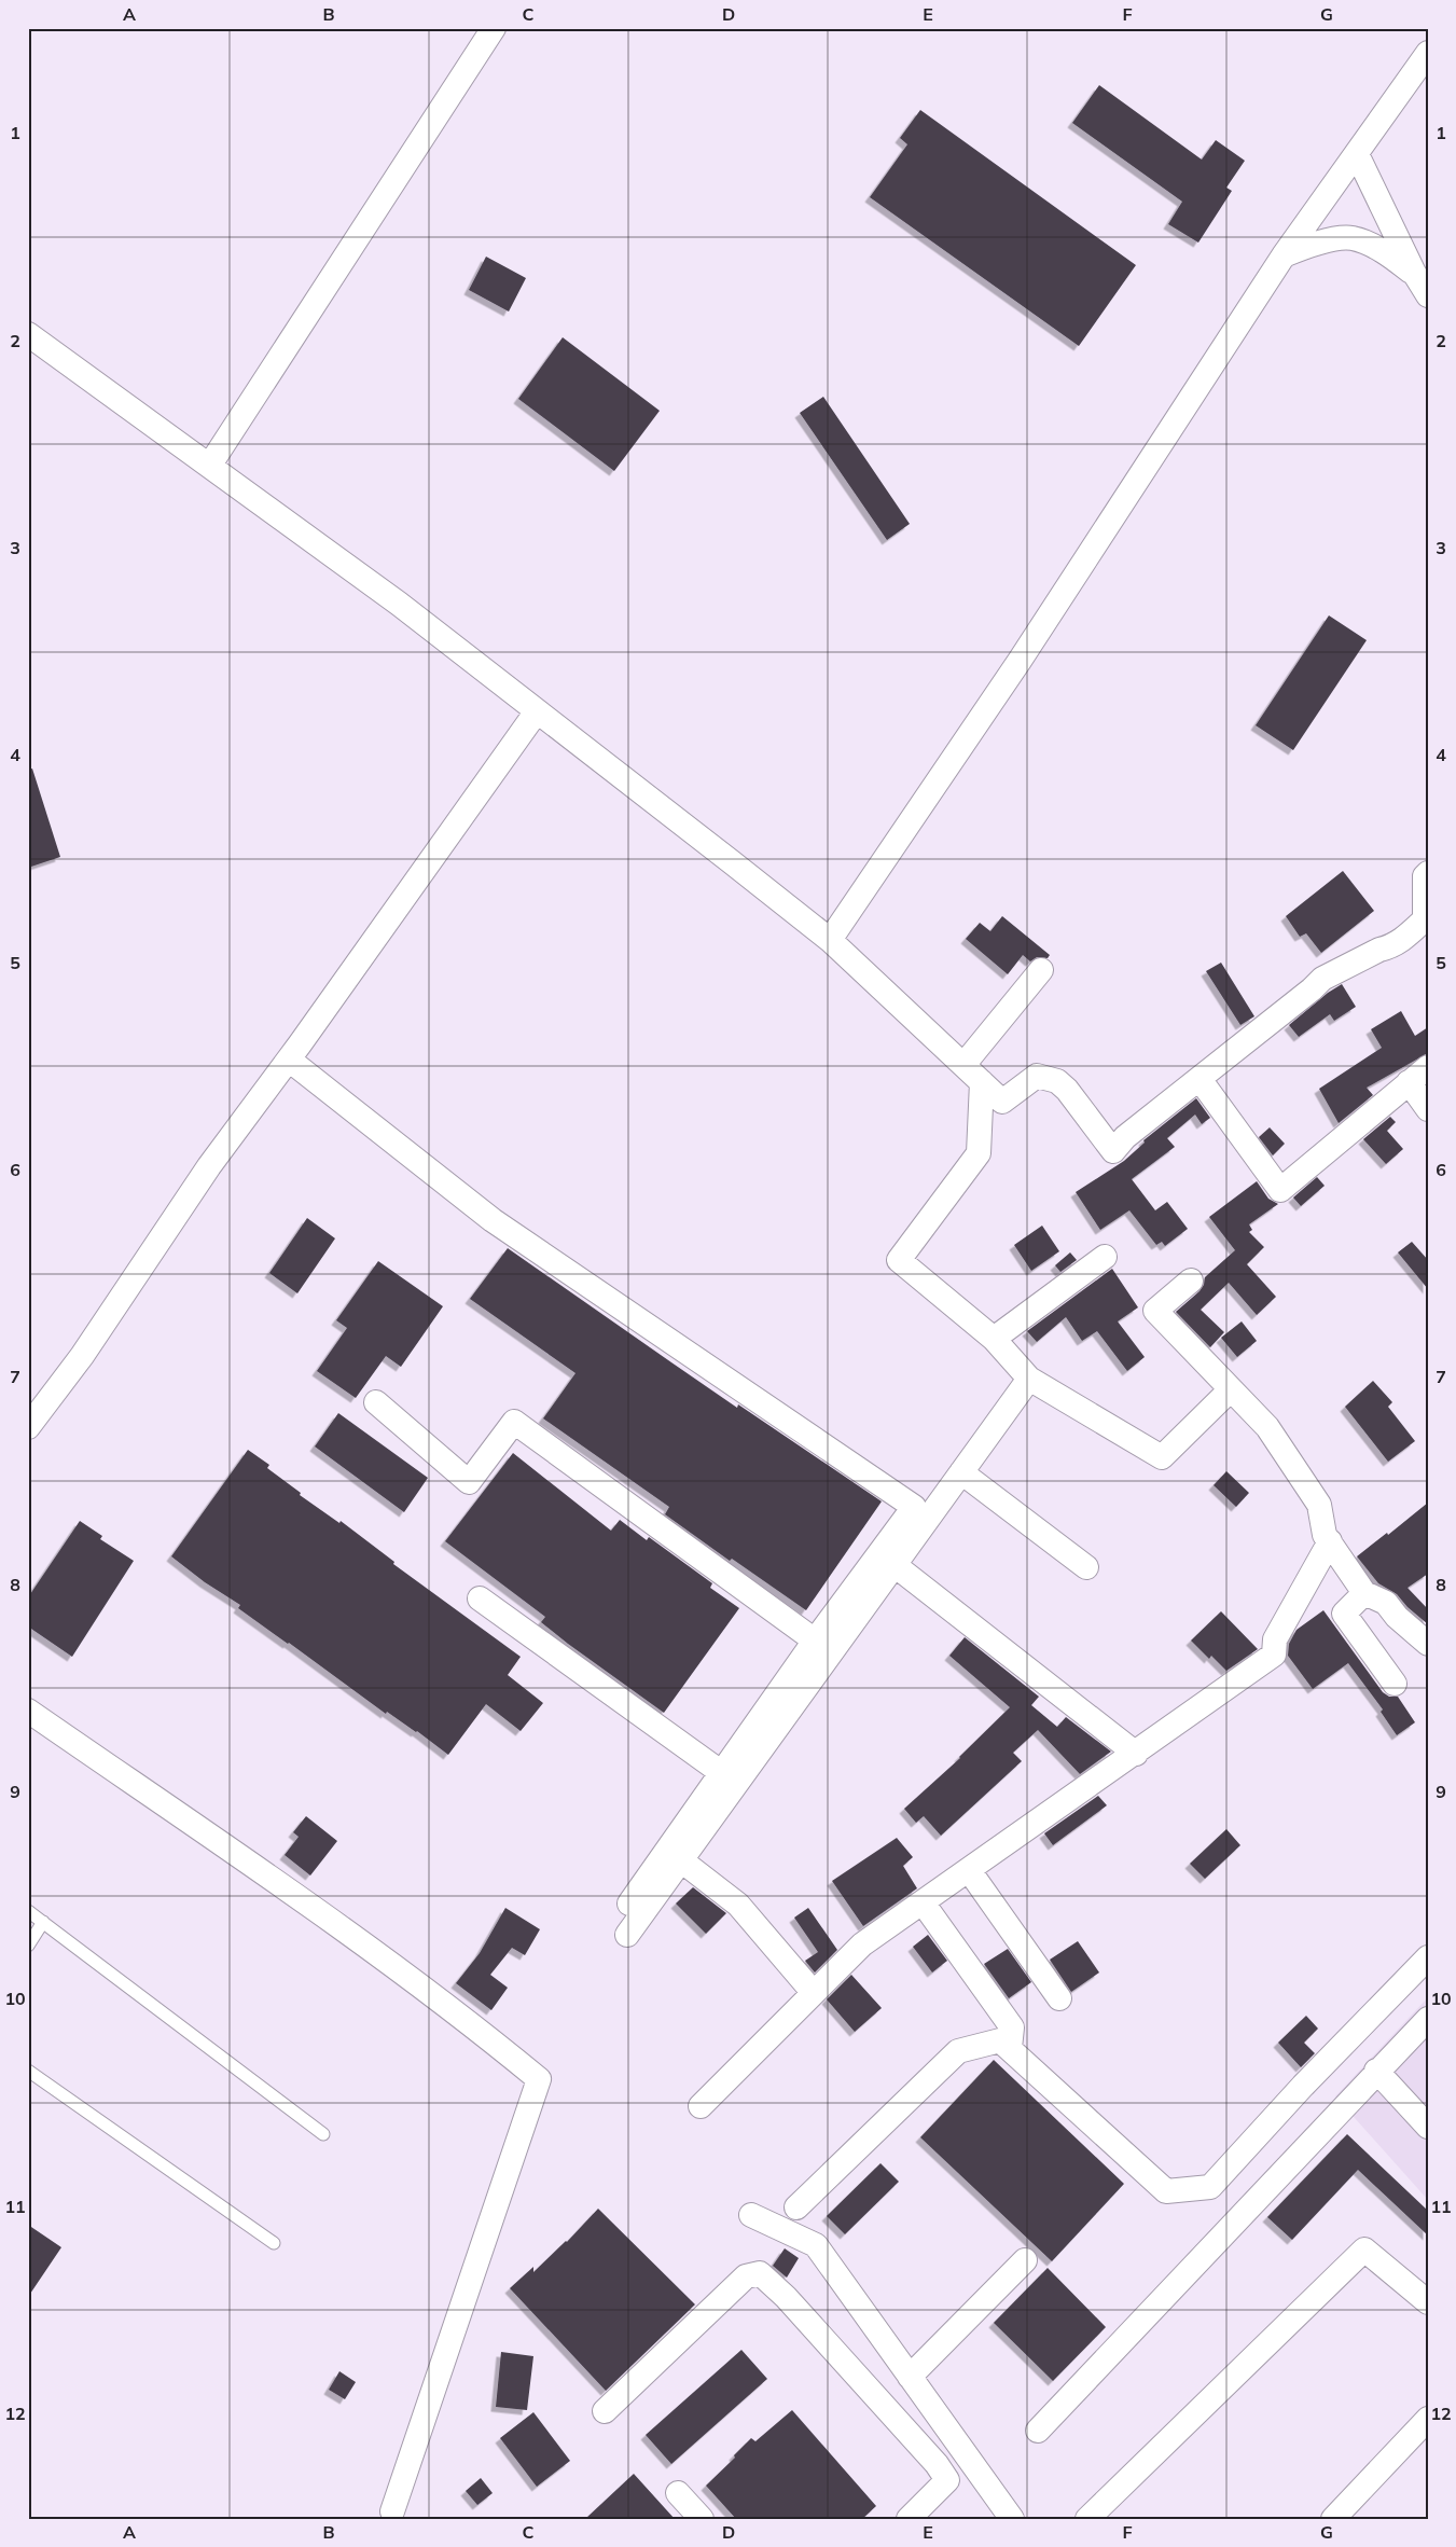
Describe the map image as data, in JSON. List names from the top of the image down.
{
  "grid": {
    "columns": [
      "A",
      "B",
      "C",
      "D",
      "E",
      "F",
      "G"
    ],
    "rows": [
      "1",
      "2",
      "3",
      "4",
      "5",
      "6",
      "7",
      "8",
      "9",
      "10",
      "11",
      "12"
    ]
  }
}
